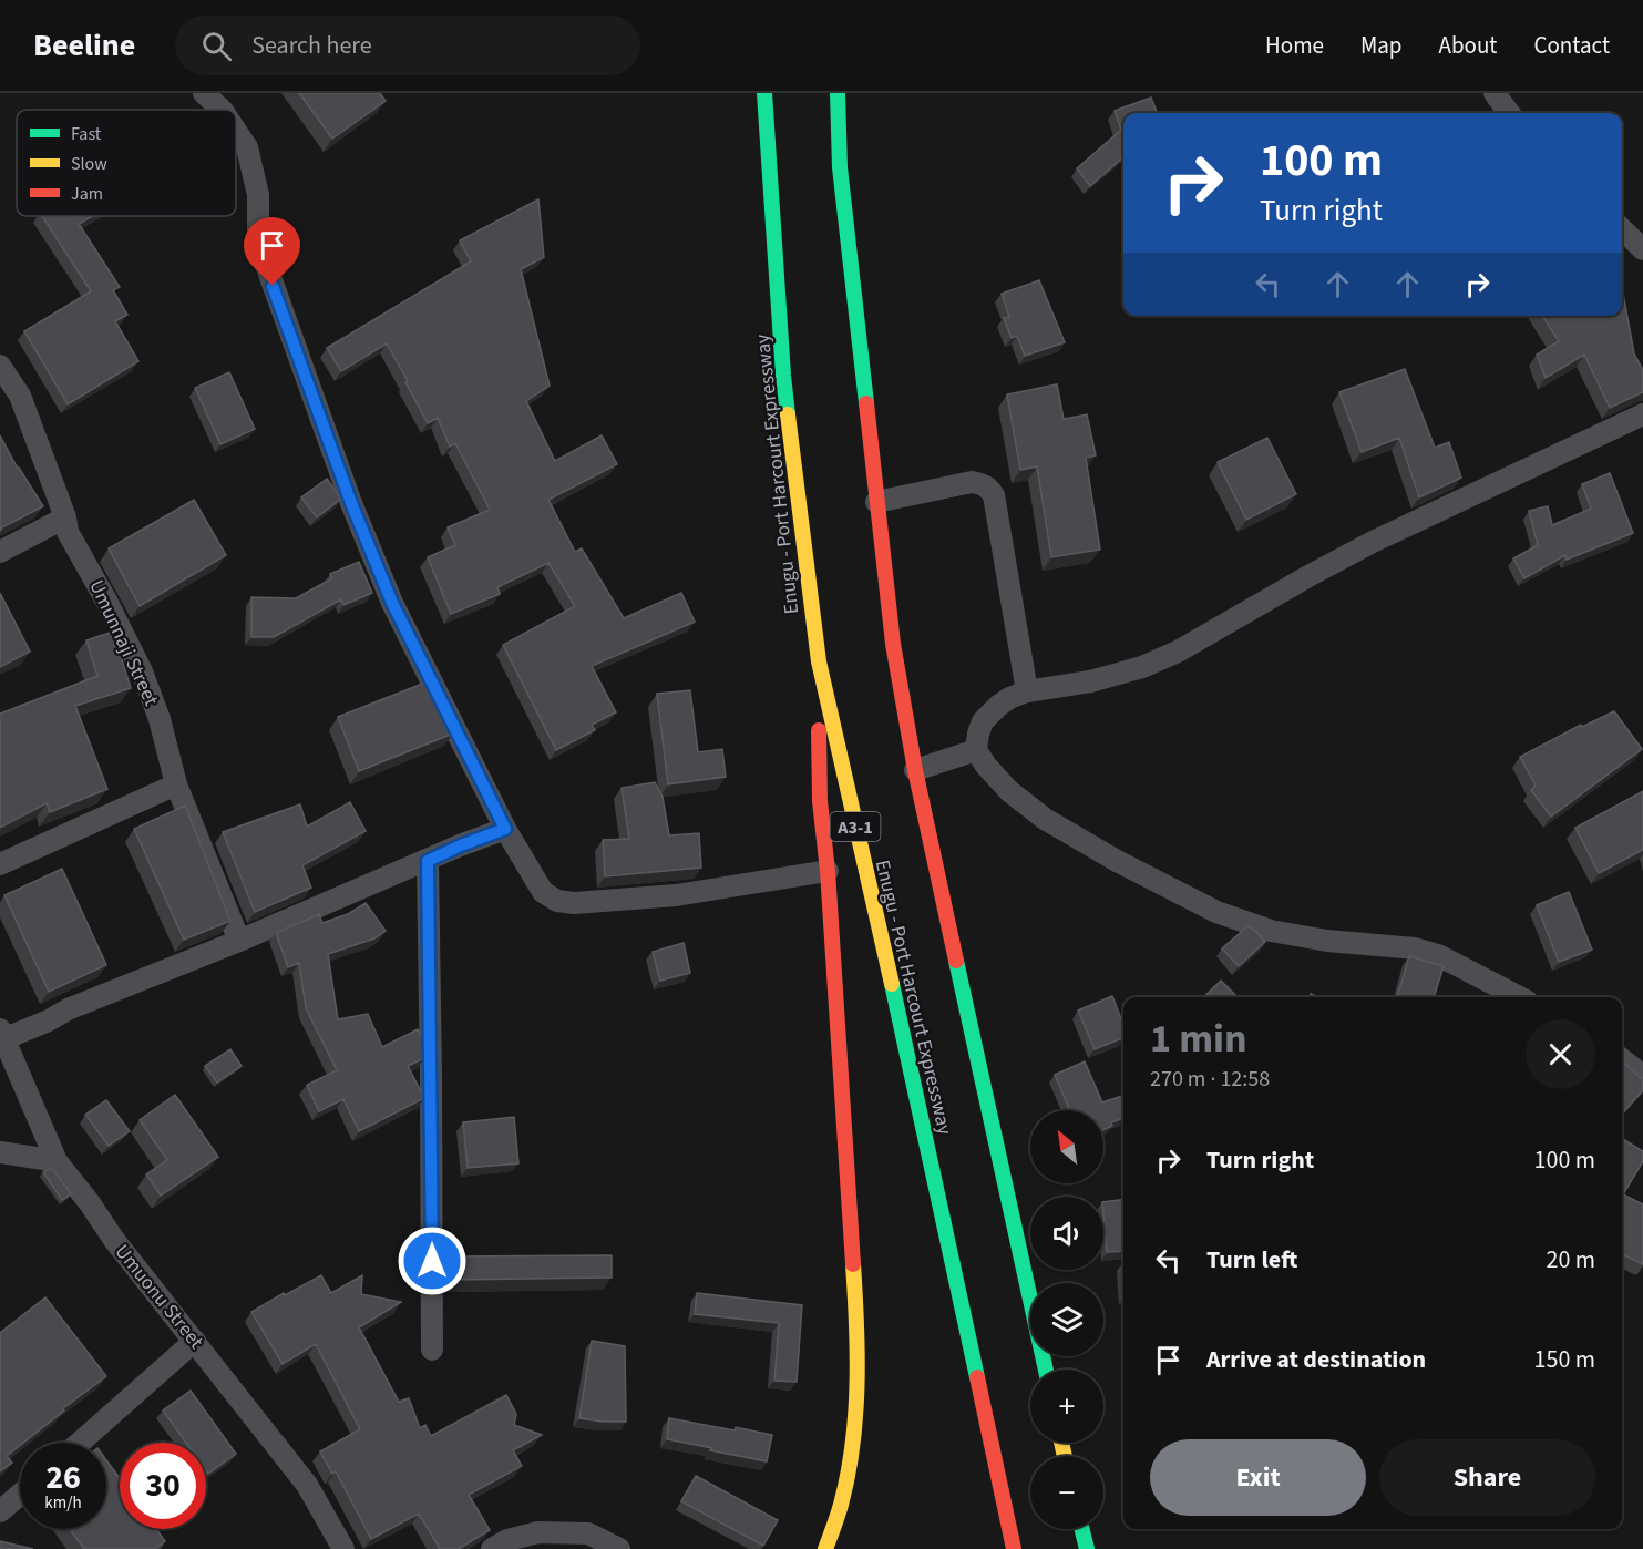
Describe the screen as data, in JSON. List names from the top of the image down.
{
  "streets": {
    "highway": ["Enugu - Port Harcourt Expressway", "A3-1"],
    "street": ["Umunnaji Street", "Umuonu Street"]
  },
  "legend": ["Fast", "Slow", "Jam"],
  "north": "top left",
  "page": {
    "header": "Beeline",
    "search": "Search here",
    "nav": [
      "Home",
      "Map",
      "About",
      "Contact"
    ],
    "turn": ["100 m", "Turn right"],
    "heading": ["1 min", "270 m · 12:58"],
    "map_buttons": ["+", "−"],
    "list": [
      {
        "name": "Turn right",
        "value": "100 m"
      },
      {
        "name": "Turn left",
        "value": "20 m"
      },
      {
        "name": "Arrive at destination",
        "value": "150 m"
      }
    ],
    "buttons": ["Exit", "Share"],
    "speed": "26 km/h",
    "limit": "30"
  }
}
